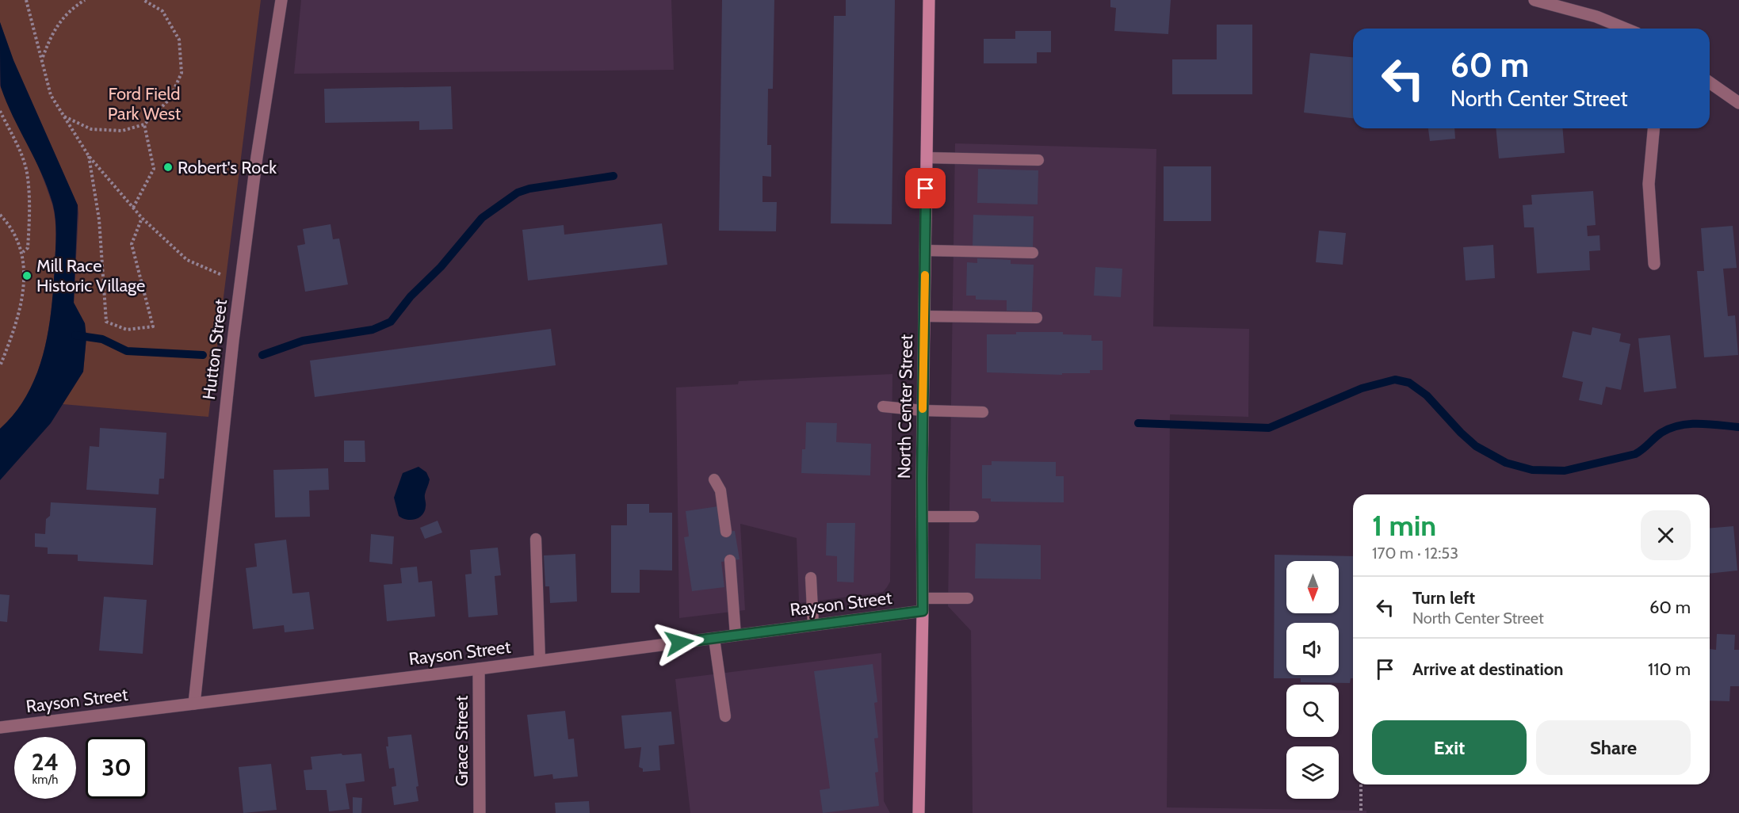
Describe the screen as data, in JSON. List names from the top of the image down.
{
  "streets": {
    "main road": ["North Center Street"],
    "street": ["Hutton Street", "Rayson Street", "Grace Street"]
  },
  "crossings": [
    ["Hutton Street", "Rayson Street"],
    ["North Center Street", "Rayson Street"],
    ["Rayson Street", "Grace Street"]
  ],
  "parks": ["Ford Field Park West"],
  "places": ["Robert's Rock", "Mill Race Historic Village"],
  "north": "bottom",
  "page": {
    "turn": ["60 m", "North Center Street"],
    "heading": ["1 min", "170 m · 12:53"],
    "list": [
      {
        "name": "Turn left",
        "note": "North Center Street",
        "value": "60 m"
      },
      {
        "name": "Arrive at destination",
        "value": "110 m"
      }
    ],
    "buttons": ["Exit", "Share"],
    "speed": "24 km/h",
    "limit": "30"
  }
}
